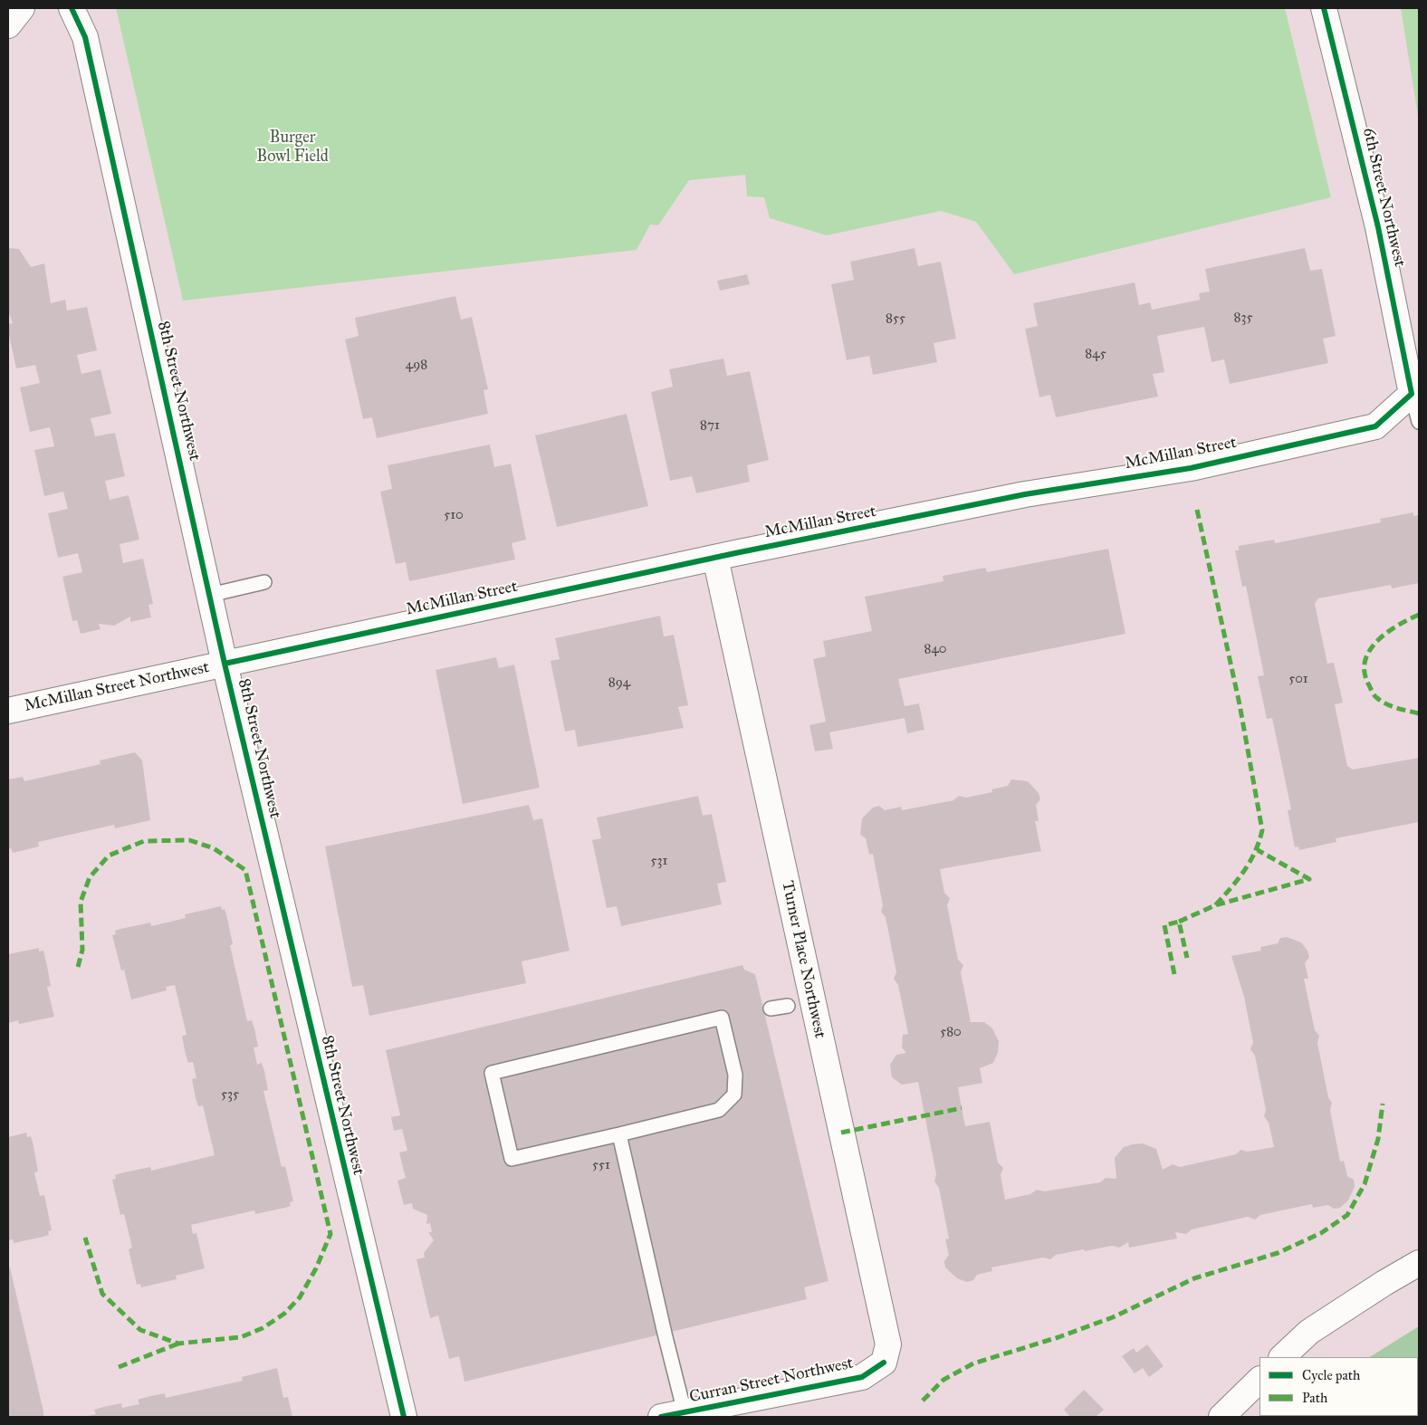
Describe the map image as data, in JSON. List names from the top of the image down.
{
  "streets": {
    "main road": [
      "6th Street Northwest",
      "8th Street Northwest",
      "McMillan Street",
      "McMillan Street Northwest",
      "Turner Place Northwest",
      "Curran Street Northwest"
    ]
  },
  "crossings": [
    ["6th Street Northwest", "McMillan Street"],
    ["8th Street Northwest", "McMillan Street"],
    ["8th Street Northwest", "McMillan Street Northwest"],
    ["McMillan Street", "McMillan Street Northwest"],
    ["McMillan Street", "Turner Place Northwest"],
    ["Turner Place Northwest", "Curran Street Northwest"]
  ],
  "parks": ["Burger Bowl Field"],
  "house_numbers": [
    "835",
    "855",
    "845",
    "498",
    "871",
    "510",
    "840",
    "501",
    "894",
    "531",
    "580",
    "535",
    "551"
  ],
  "legend": ["Cycle path", "Path"]
}
